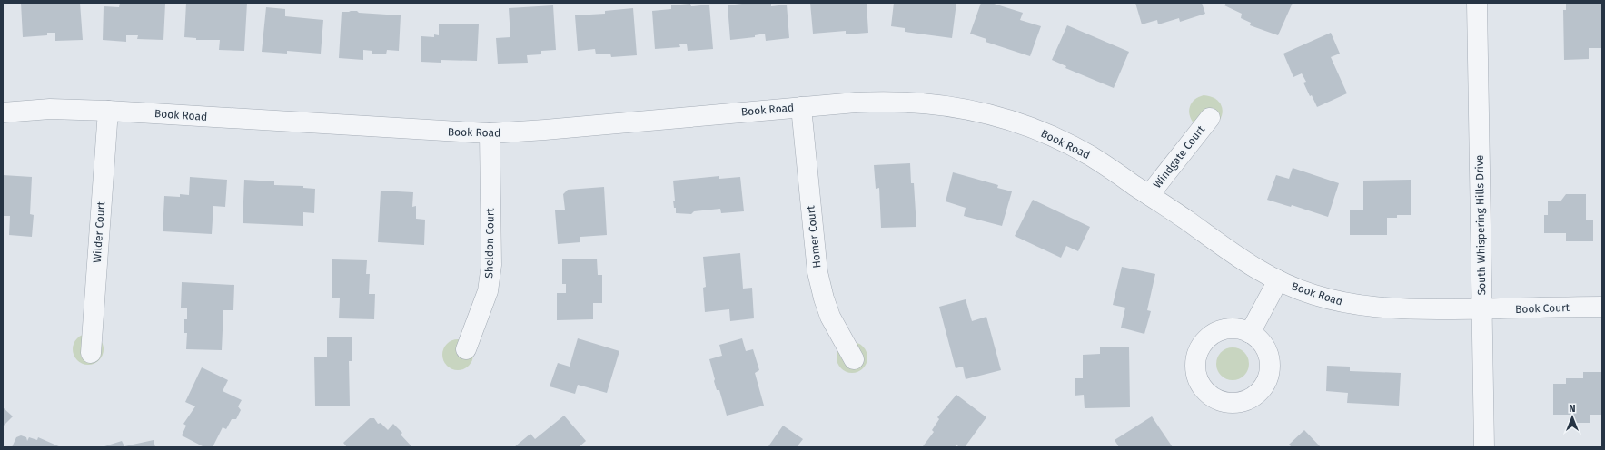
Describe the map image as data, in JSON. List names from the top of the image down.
{
  "streets": {
    "street": [
      "Book Road",
      "Windgate Court",
      "South Whispering Hills Drive",
      "Wilder Court",
      "Homer Court",
      "Sheldon Court",
      "Book Court"
    ]
  },
  "crossings": [
    ["Book Road", "Windgate Court"],
    ["Book Road", "South Whispering Hills Drive"],
    ["Book Road", "Wilder Court"],
    ["Book Road", "Homer Court"],
    ["Book Road", "Sheldon Court"],
    ["Book Road", "Book Court"],
    ["South Whispering Hills Drive", "Book Court"]
  ],
  "north": "top"
}
